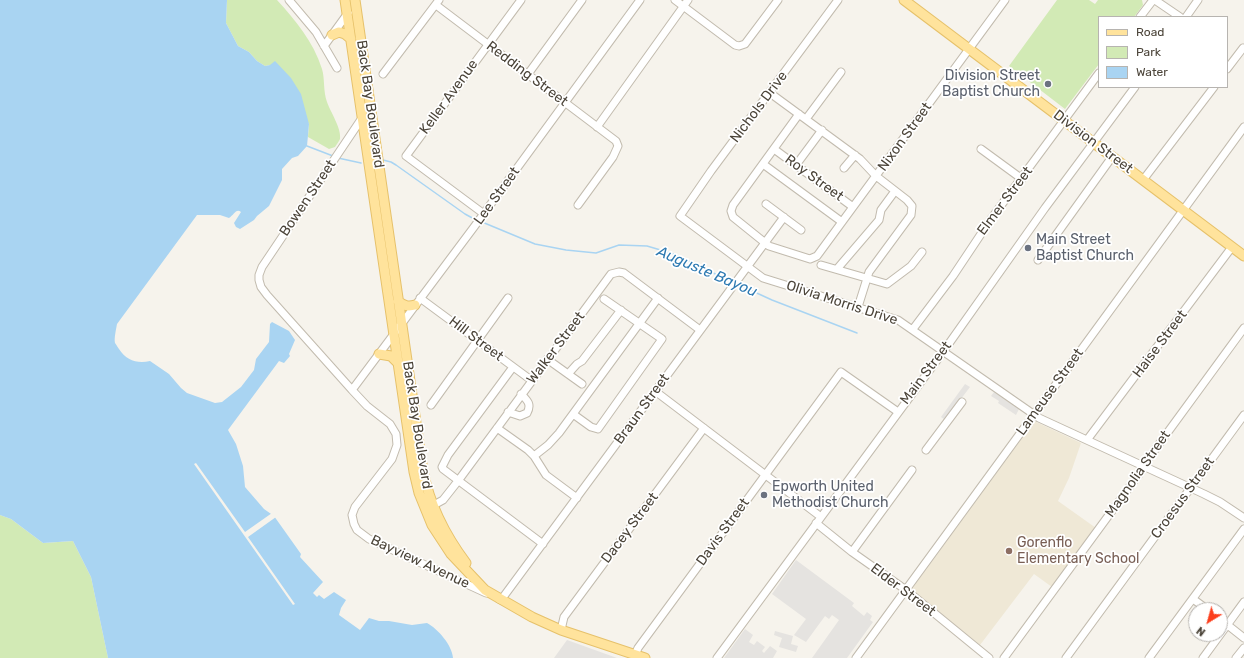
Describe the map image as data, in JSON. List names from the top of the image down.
{
  "streets": {
    "main road": ["Back Bay Boulevard", "Division Street", "Bayview Avenue"],
    "street": [
      "Redding Street",
      "Keller Avenue",
      "Nichols Drive",
      "Nixon Street",
      "Roy Street",
      "Lee Street",
      "Bowen Street",
      "Elmer Street",
      "Olivia Morris Drive",
      "Hill Street",
      "Haise Street",
      "Walker Street",
      "Main Street",
      "Lameuse Street",
      "Braun Street",
      "Magnolia Street",
      "Croesus Street",
      "Dacey Street",
      "Davis Street",
      "Elder Street"
    ]
  },
  "crossings": [
    ["Redding Street", "Keller Avenue"],
    ["Redding Street", "Lee Street"],
    ["Keller Avenue", "Lee Street"],
    ["Back Bay Boulevard", "Lee Street"],
    ["Back Bay Boulevard", "Bowen Street"],
    ["Back Bay Boulevard", "Walker Street"],
    ["Back Bay Boulevard", "Braun Street"],
    ["Back Bay Boulevard", "Bayview Avenue"],
    ["Nichols Drive", "Olivia Morris Drive"],
    ["Nixon Street", "Division Street"],
    ["Nixon Street", "Roy Street"],
    ["Nixon Street", "Braun Street"],
    ["Division Street", "Elmer Street"],
    ["Division Street", "Haise Street"],
    ["Division Street", "Main Street"],
    ["Division Street", "Lameuse Street"],
    ["Lee Street", "Hill Street"],
    ["Lee Street", "Bayview Avenue"],
    ["Bowen Street", "Bayview Avenue"],
    ["Elmer Street", "Olivia Morris Drive"],
    ["Olivia Morris Drive", "Haise Street"],
    ["Olivia Morris Drive", "Main Street"],
    ["Olivia Morris Drive", "Lameuse Street"],
    ["Olivia Morris Drive", "Braun Street"],
    ["Olivia Morris Drive", "Magnolia Street"],
    ["Olivia Morris Drive", "Croesus Street"],
    ["Hill Street", "Walker Street"],
    ["Walker Street", "Braun Street"],
    ["Main Street", "Davis Street"],
    ["Main Street", "Elder Street"],
    ["Lameuse Street", "Elder Street"],
    ["Braun Street", "Bayview Avenue"],
    ["Dacey Street", "Bayview Avenue"],
    ["Davis Street", "Bayview Avenue"]
  ],
  "water": ["Auguste Bayou"],
  "places": [
    "Division Street Baptist Church",
    "Main Street Baptist Church",
    "Epworth United Methodist Church",
    "Gorenflo Elementary School"
  ],
  "legend": ["Road", "Park", "Water"],
  "north": "bottom left"
}
